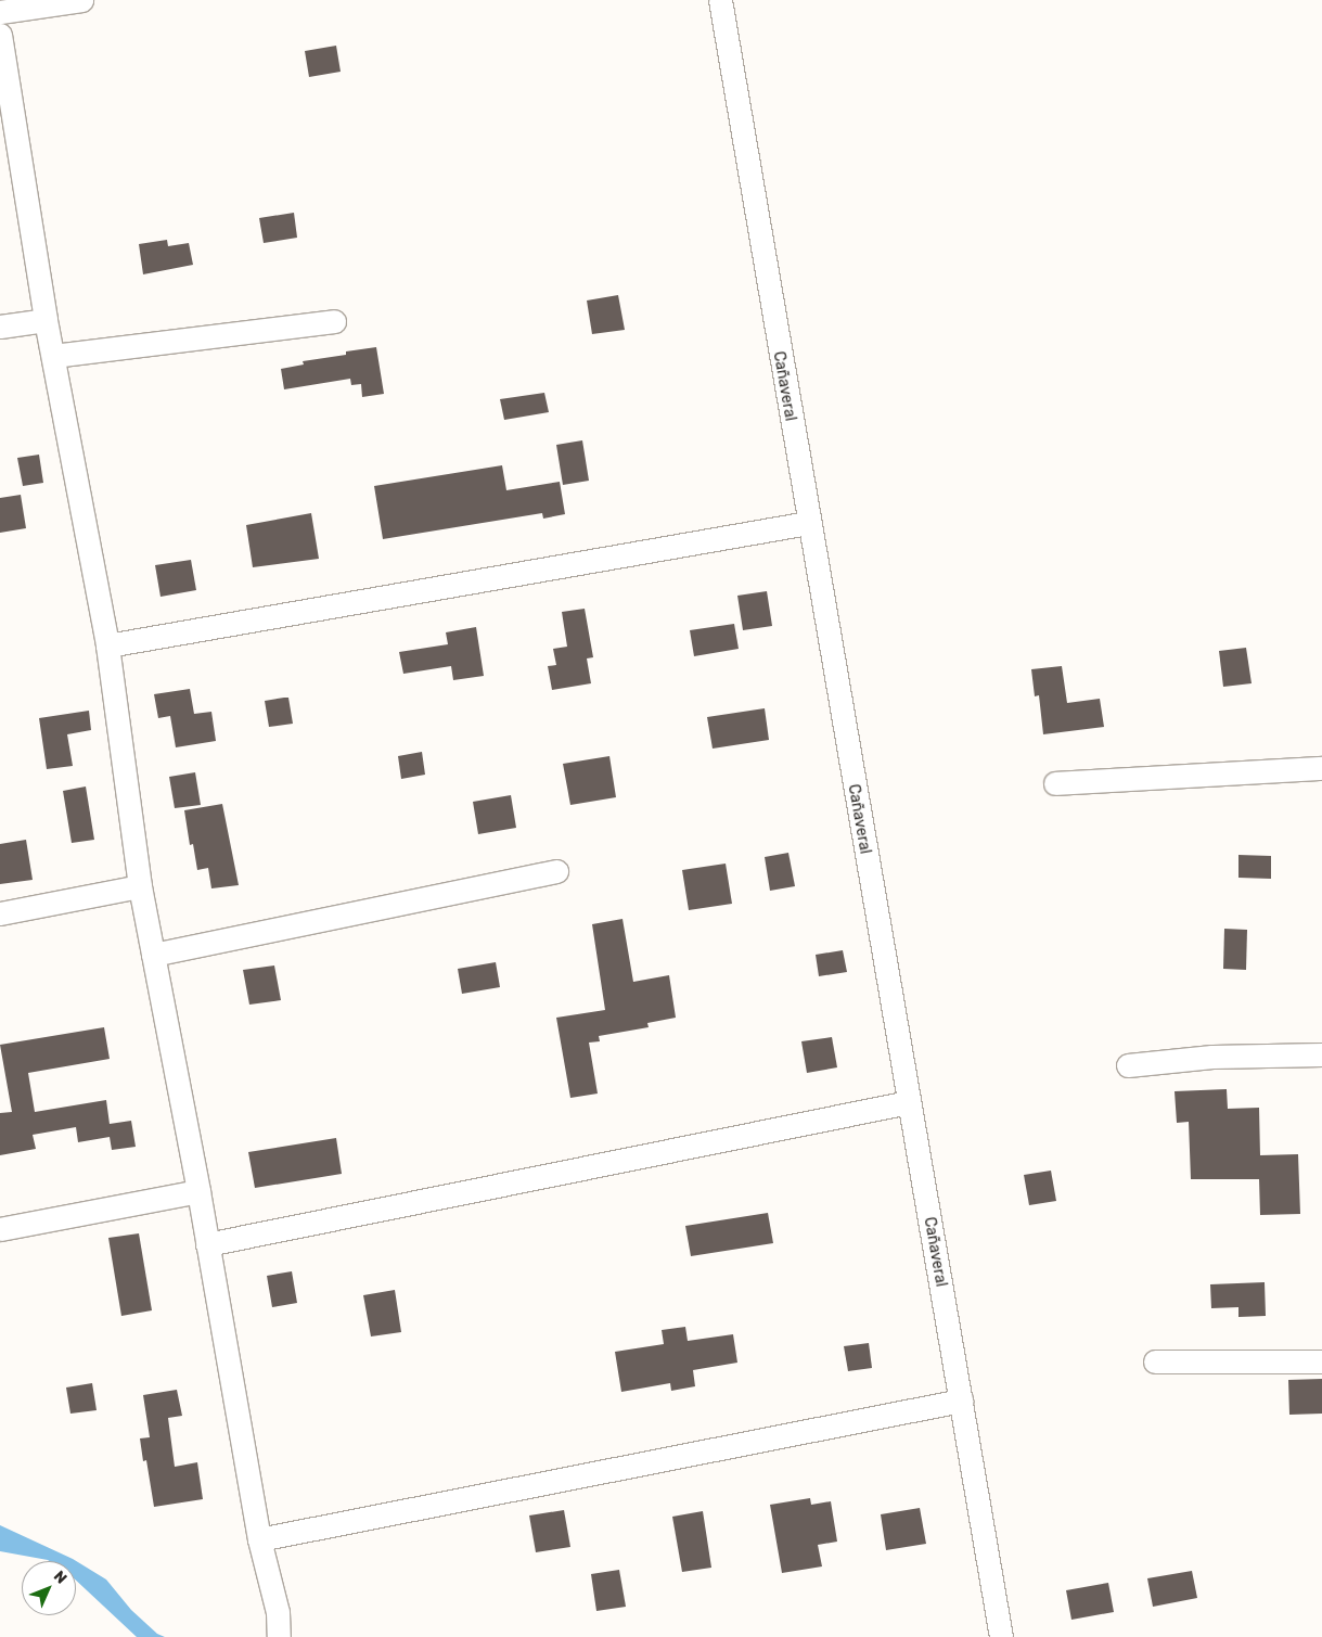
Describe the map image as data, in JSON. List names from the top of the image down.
{
  "streets": {
    "street": ["Cañaveral"]
  },
  "north": "top right"
}
